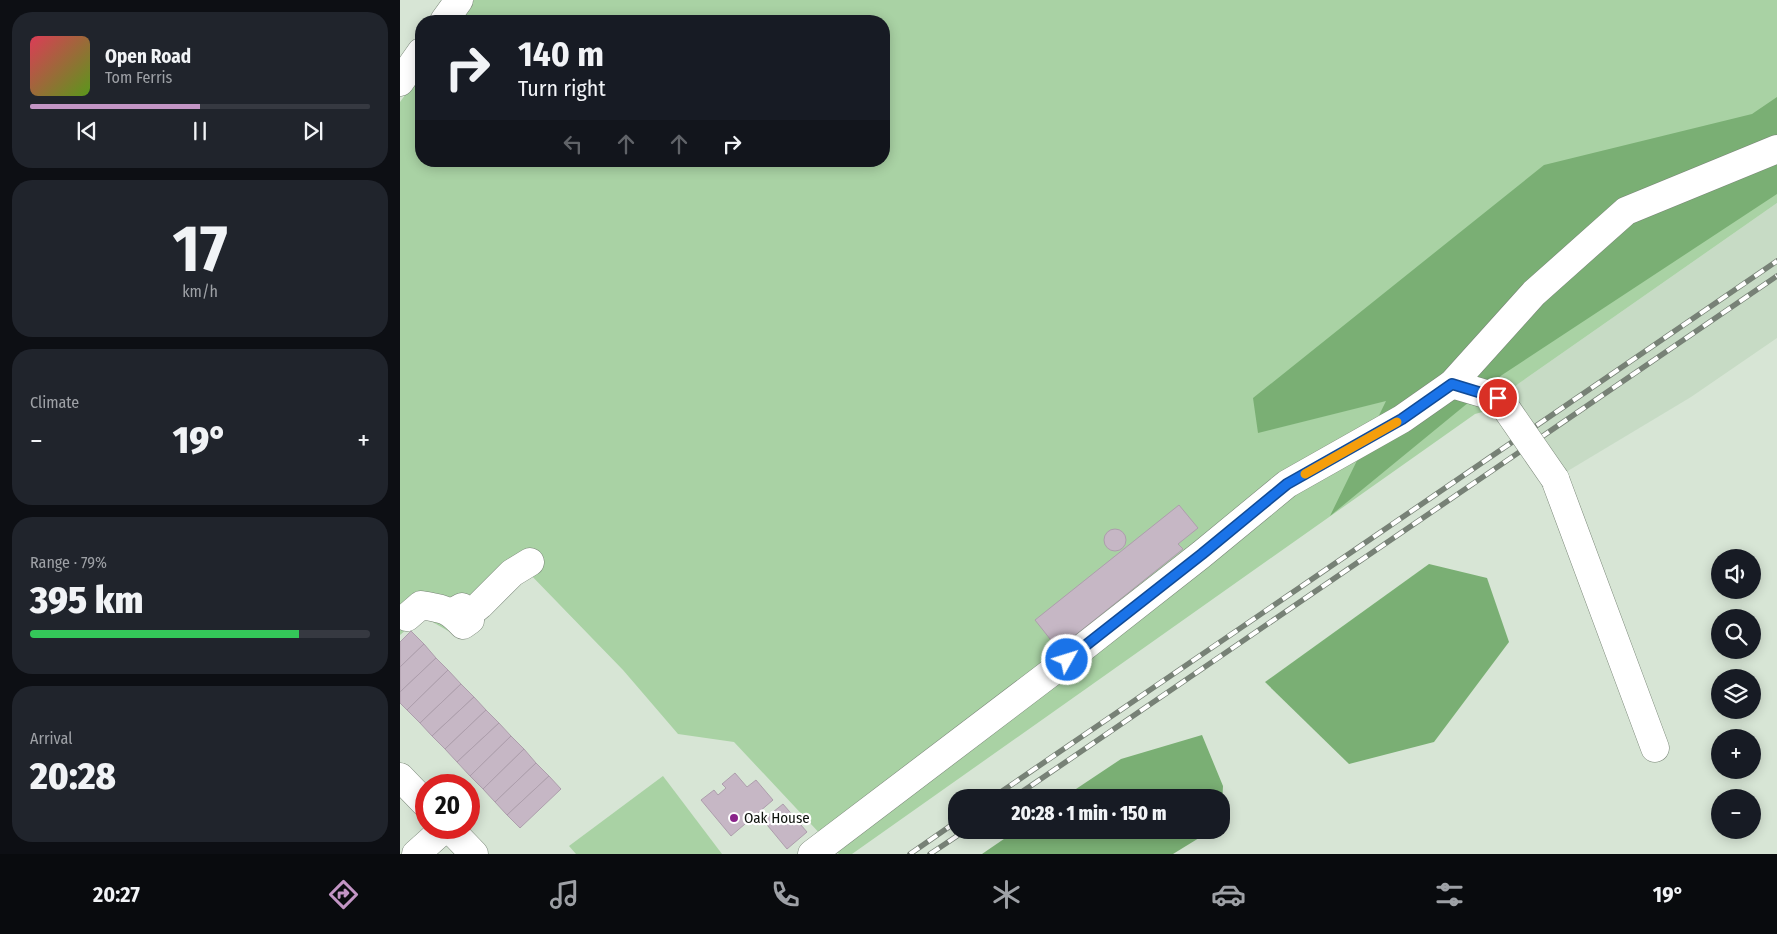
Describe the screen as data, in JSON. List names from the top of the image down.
{
  "places": ["Oak House"],
  "page": {
    "turn": ["140 m", "Turn right"],
    "song": ["Open Road", "Tom Ferris"],
    "tile": [
      ["17", "km/h"],
      "Climate",
      ["Range · 79%", "395 km"],
      ["Arrival", "20:28"]
    ],
    "heat": ["−", "19°", "+"],
    "map_buttons": ["+", "−"],
    "limit": "20",
    "trip": "20:28 · 1 min · 150 m",
    "tabs": ["20:27", "19°"]
  }
}
